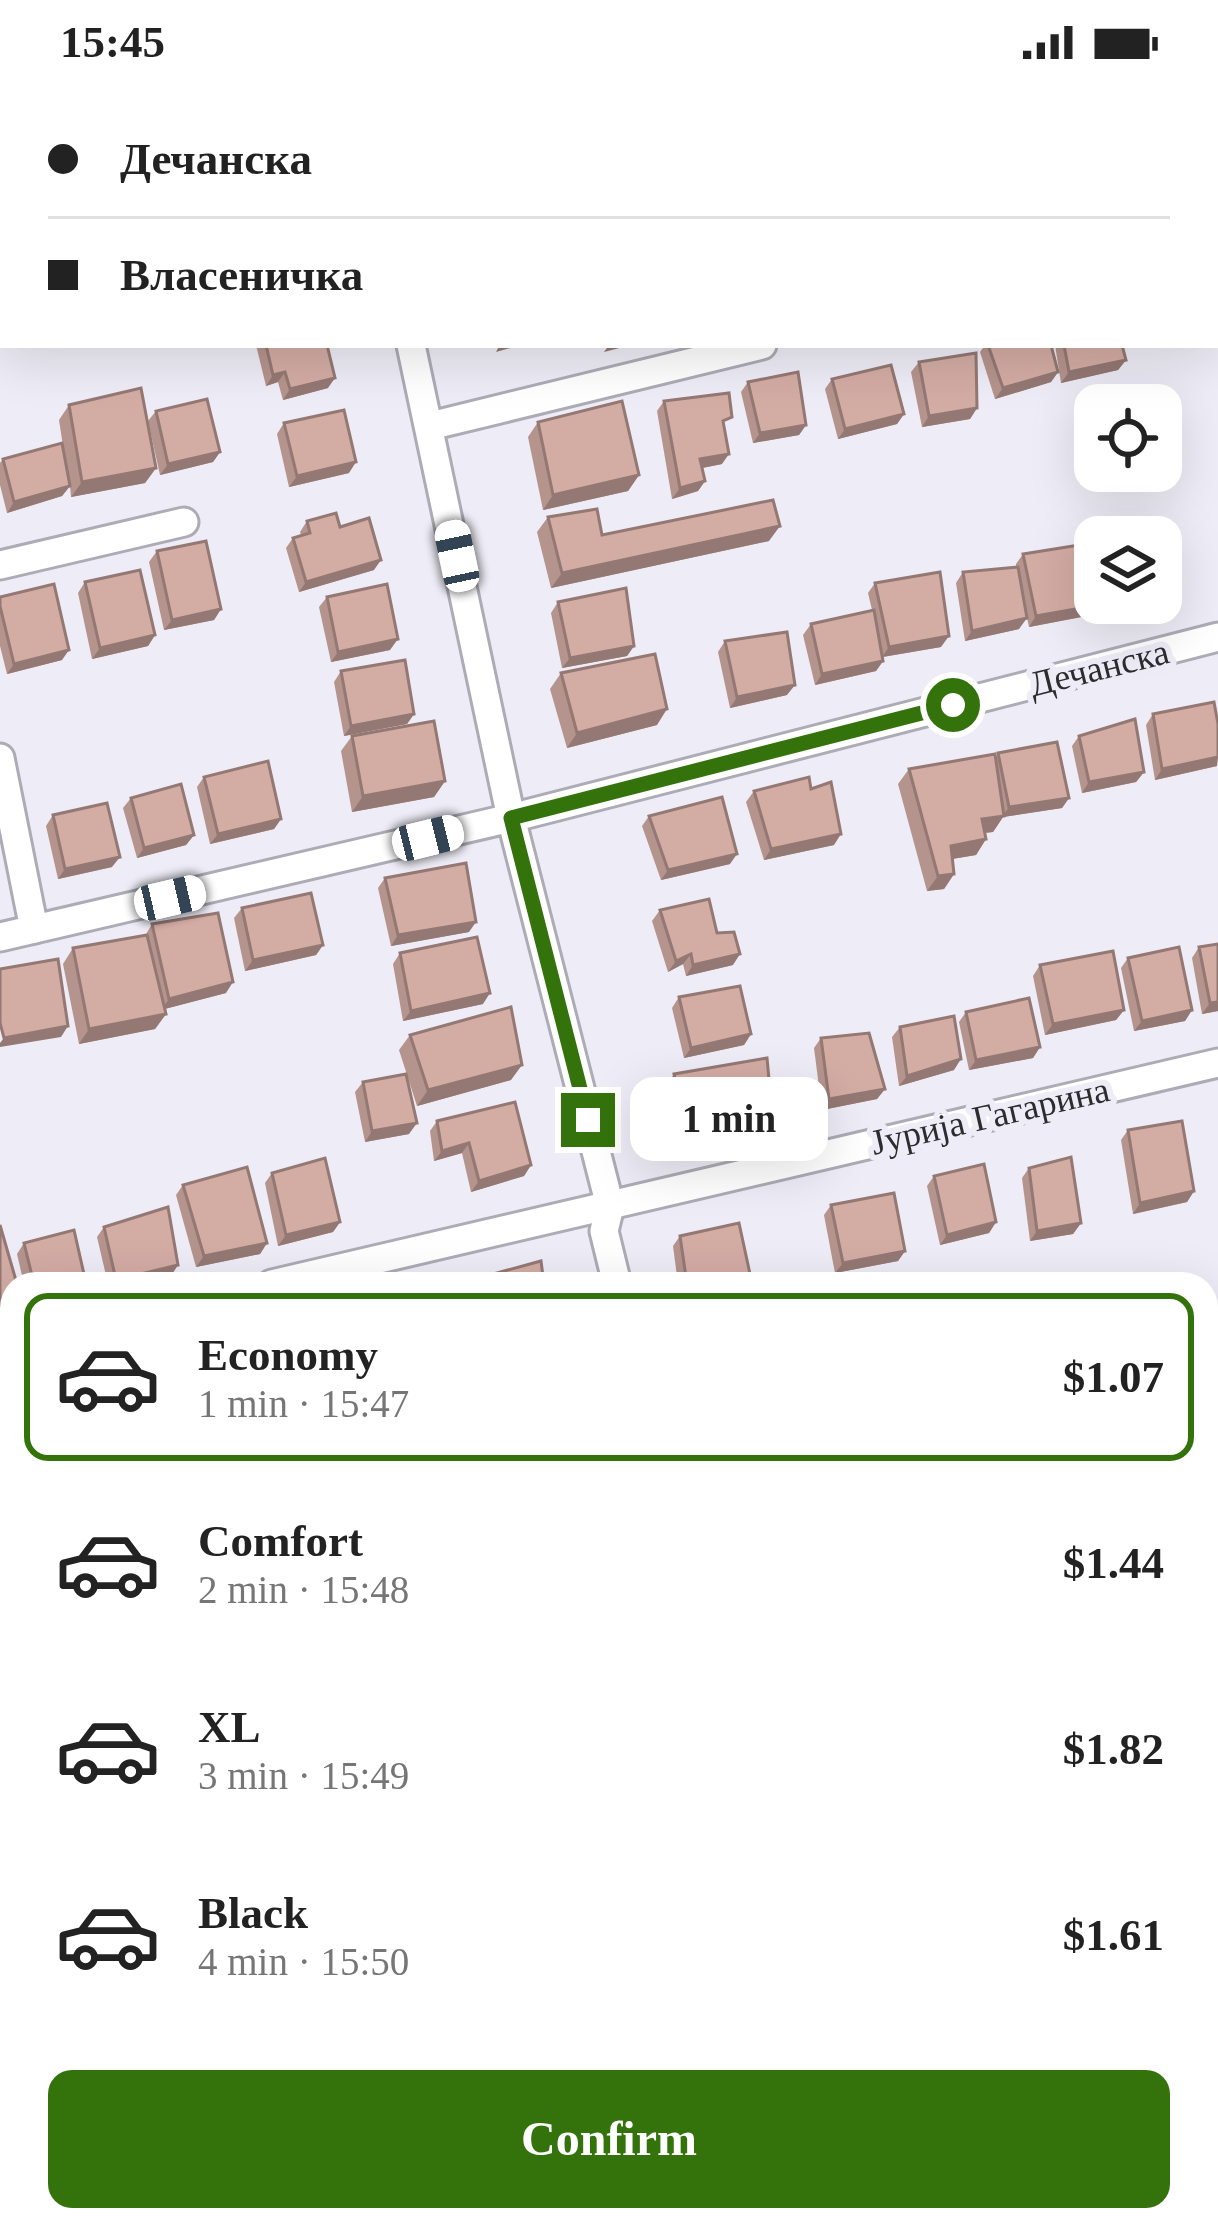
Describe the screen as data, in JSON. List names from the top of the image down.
{
  "streets": {
    "street": ["Дечанска", "Јурија Гагарина"]
  },
  "page": {
    "status": "15:45",
    "banner": ["Дечанска", "Власеничка"],
    "bubble": "1 min",
    "list": [
      {
        "name": "Economy",
        "note": "1 min · 15:47",
        "value": "$1.07"
      },
      {
        "name": "Comfort",
        "note": "2 min · 15:48",
        "value": "$1.44"
      },
      {
        "name": "XL",
        "note": "3 min · 15:49",
        "value": "$1.82"
      },
      {
        "name": "Black",
        "note": "4 min · 15:50",
        "value": "$1.61"
      }
    ],
    "buttons": "Confirm"
  }
}
